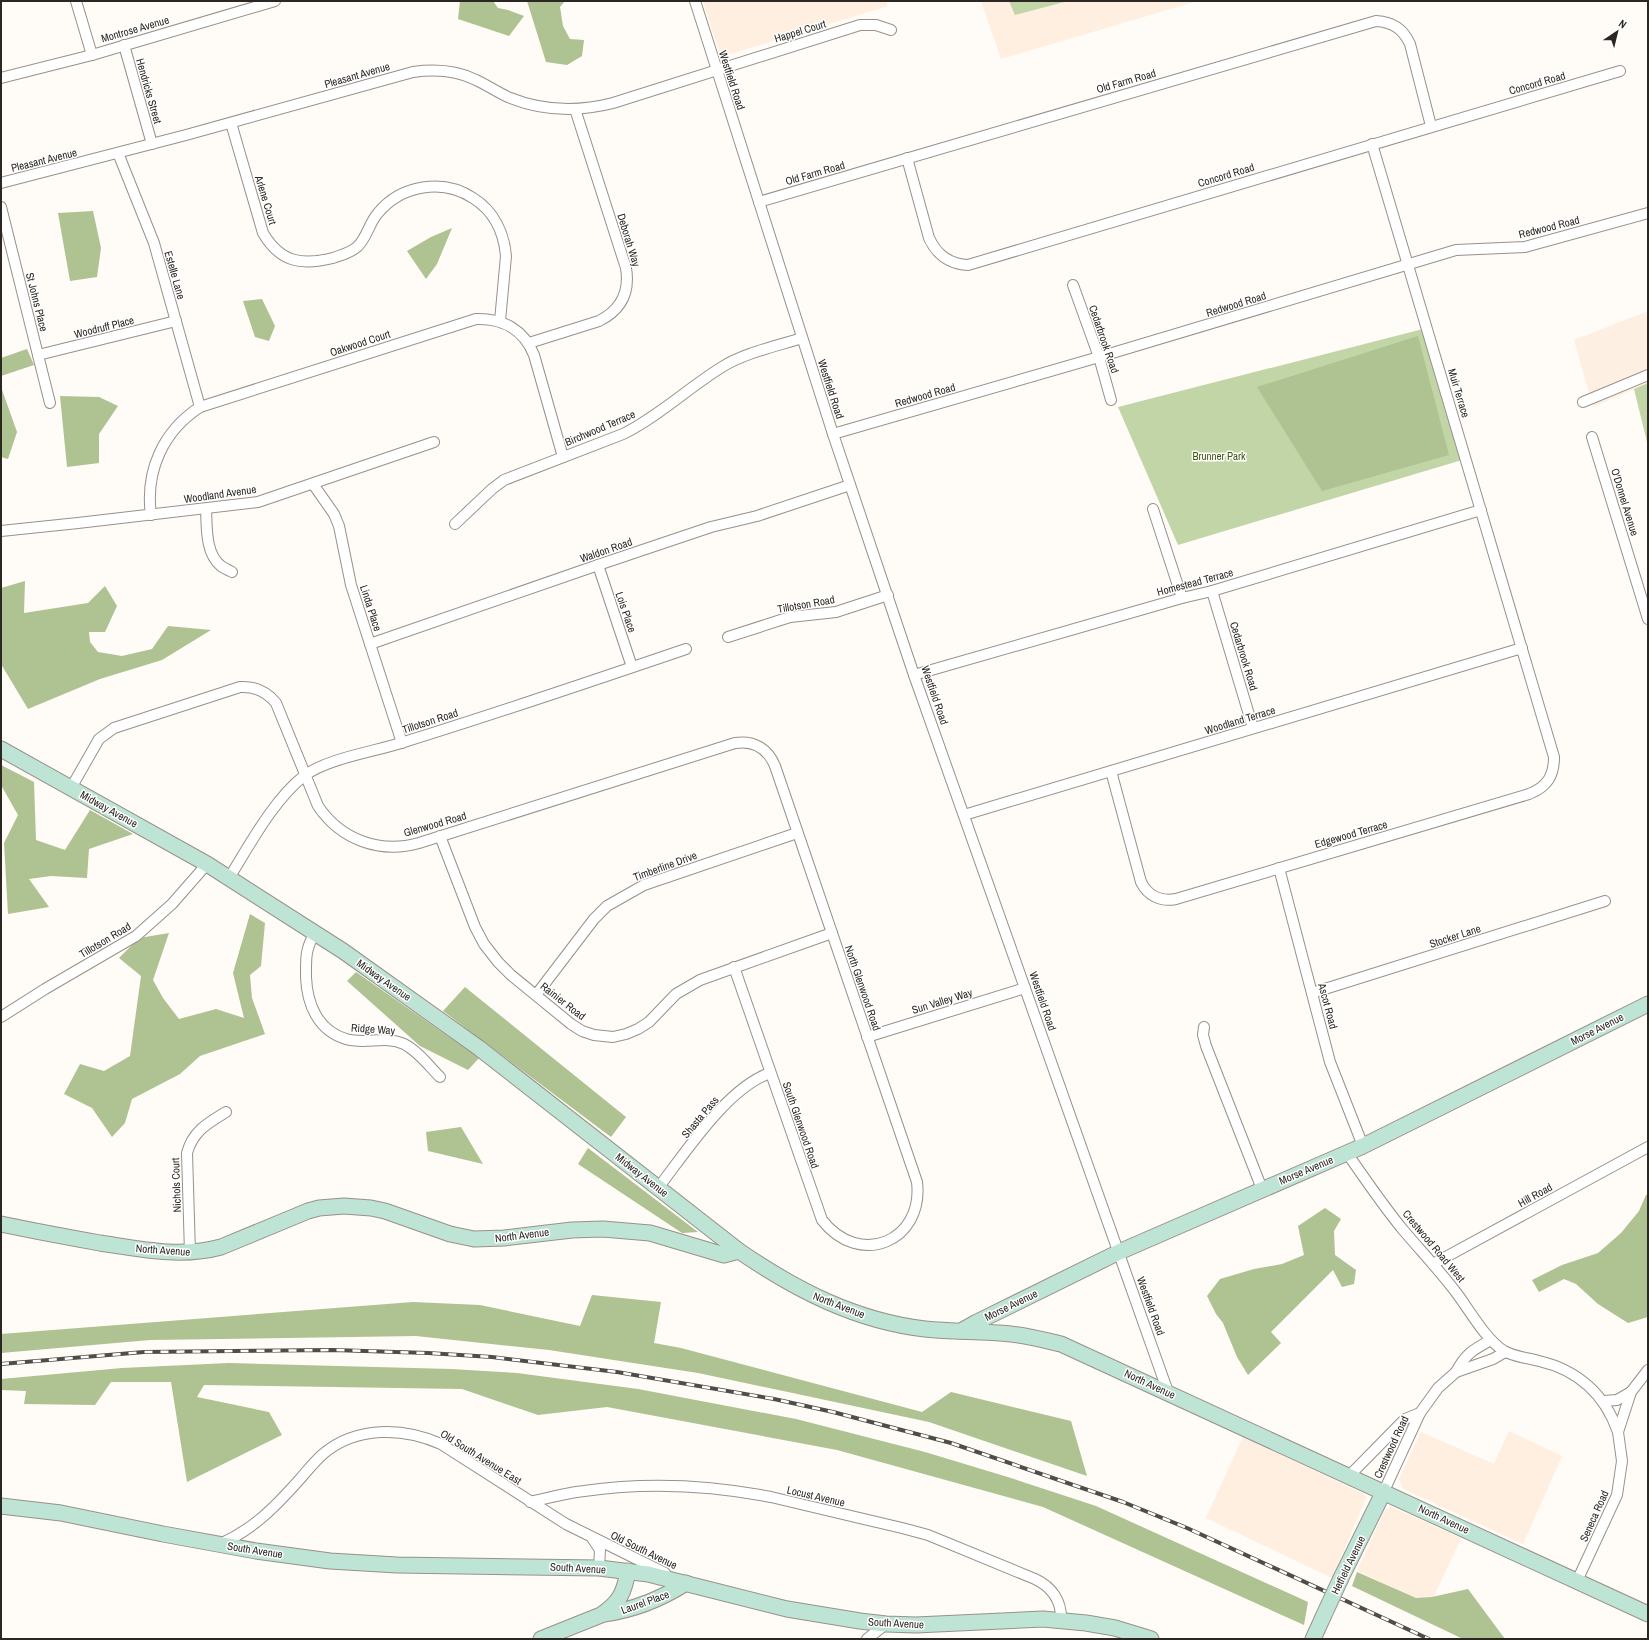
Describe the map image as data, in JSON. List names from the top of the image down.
{
  "streets": {
    "main road": [
      "Midway Avenue",
      "Morse Avenue",
      "North Avenue",
      "South Avenue",
      "Hetfield Avenue",
      "Laurel Place"
    ],
    "street": [
      "Montrose Avenue",
      "Happel Court",
      "Pleasant Avenue",
      "Westfield Road",
      "Old Farm Road",
      "Concord Road",
      "Hendricks Street",
      "Arlene Court",
      "Redwood Road",
      "Deborah Way",
      "Estelle Lane",
      "St Johns Place",
      "Woodruff Place",
      "Cedarbrook Road",
      "Oakwood Court",
      "Muir Terrace",
      "Birchwood Terrace",
      "Woodland Avenue",
      "O'Donnel Avenue",
      "Waldon Road",
      "Homestead Terrace",
      "Tillotson Road",
      "Linda Place",
      "Lois Place",
      "Woodland Terrace",
      "Glenwood Road",
      "Edgewood Terrace",
      "Timberline Drive",
      "Stocker Lane",
      "North Glenwood Road",
      "Rainier Road",
      "Sun Valley Way",
      "Ascot Road",
      "Ridge Way",
      "Shasta Pass",
      "South Glenwood Road",
      "Nichols Court",
      "Hill Road",
      "Crestwood Road West",
      "Crestwood Road",
      "Old South Avenue East",
      "Locust Avenue",
      "Seneca Road",
      "Old South Avenue"
    ]
  },
  "crossings": [
    ["Montrose Avenue", "Hendricks Street"],
    ["Happel Court", "Pleasant Avenue"],
    ["Happel Court", "Westfield Road"],
    ["Pleasant Avenue", "Westfield Road"],
    ["Pleasant Avenue", "Hendricks Street"],
    ["Pleasant Avenue", "Arlene Court"],
    ["Pleasant Avenue", "Deborah Way"],
    ["Pleasant Avenue", "Estelle Lane"],
    ["Westfield Road", "Old Farm Road"],
    ["Westfield Road", "Redwood Road"],
    ["Westfield Road", "Birchwood Terrace"],
    ["Westfield Road", "Waldon Road"],
    ["Westfield Road", "Homestead Terrace"],
    ["Westfield Road", "Tillotson Road"],
    ["Westfield Road", "Woodland Terrace"],
    ["Westfield Road", "Sun Valley Way"],
    ["Westfield Road", "Morse Avenue"],
    ["Westfield Road", "North Avenue"],
    ["Old Farm Road", "Concord Road"],
    ["Concord Road", "Muir Terrace"],
    ["Arlene Court", "Oakwood Court"],
    ["Redwood Road", "Cedarbrook Road"],
    ["Redwood Road", "Muir Terrace"],
    ["Deborah Way", "Oakwood Court"],
    ["Estelle Lane", "Woodruff Place"],
    ["Estelle Lane", "Oakwood Court"],
    ["St Johns Place", "Woodruff Place"],
    ["Cedarbrook Road", "Homestead Terrace"],
    ["Cedarbrook Road", "Woodland Terrace"],
    ["Oakwood Court", "Birchwood Terrace"],
    ["Oakwood Court", "Woodland Avenue"],
    ["Muir Terrace", "Homestead Terrace"],
    ["Muir Terrace", "Woodland Terrace"],
    ["Muir Terrace", "Edgewood Terrace"],
    ["Woodland Avenue", "Linda Place"],
    ["Waldon Road", "Linda Place"],
    ["Waldon Road", "Lois Place"],
    ["Tillotson Road", "Linda Place"],
    ["Tillotson Road", "Lois Place"],
    ["Tillotson Road", "Midway Avenue"],
    ["Tillotson Road", "Glenwood Road"],
    ["Woodland Terrace", "Edgewood Terrace"],
    ["Midway Avenue", "Glenwood Road"],
    ["Midway Avenue", "Ridge Way"],
    ["Midway Avenue", "Shasta Pass"],
    ["Midway Avenue", "North Avenue"],
    ["Glenwood Road", "North Glenwood Road"],
    ["Glenwood Road", "Rainier Road"],
    ["Edgewood Terrace", "Ascot Road"],
    ["Timberline Drive", "North Glenwood Road"],
    ["Timberline Drive", "Rainier Road"],
    ["Stocker Lane", "Ascot Road"],
    ["North Glenwood Road", "Rainier Road"],
    ["North Glenwood Road", "Sun Valley Way"],
    ["North Glenwood Road", "South Glenwood Road"],
    ["Rainier Road", "South Glenwood Road"],
    ["Ascot Road", "Morse Avenue"],
    ["Morse Avenue", "North Avenue"],
    ["Morse Avenue", "Crestwood Road West"],
    ["Shasta Pass", "South Glenwood Road"],
    ["Nichols Court", "North Avenue"],
    ["Hill Road", "Crestwood Road West"],
    ["North Avenue", "Crestwood Road"],
    ["North Avenue", "Seneca Road"],
    ["North Avenue", "Hetfield Avenue"],
    ["Crestwood Road West", "Crestwood Road"],
    ["Crestwood Road", "Hetfield Avenue"],
    ["Old South Avenue East", "Locust Avenue"],
    ["Old South Avenue East", "South Avenue"],
    ["Old South Avenue East", "Old South Avenue"],
    ["Locust Avenue", "South Avenue"],
    ["Locust Avenue", "Old South Avenue"],
    ["South Avenue", "Old South Avenue"],
    ["South Avenue", "Laurel Place"],
    ["Old South Avenue", "Laurel Place"]
  ],
  "parks": ["Brunner Park"],
  "north": "top right"
}
